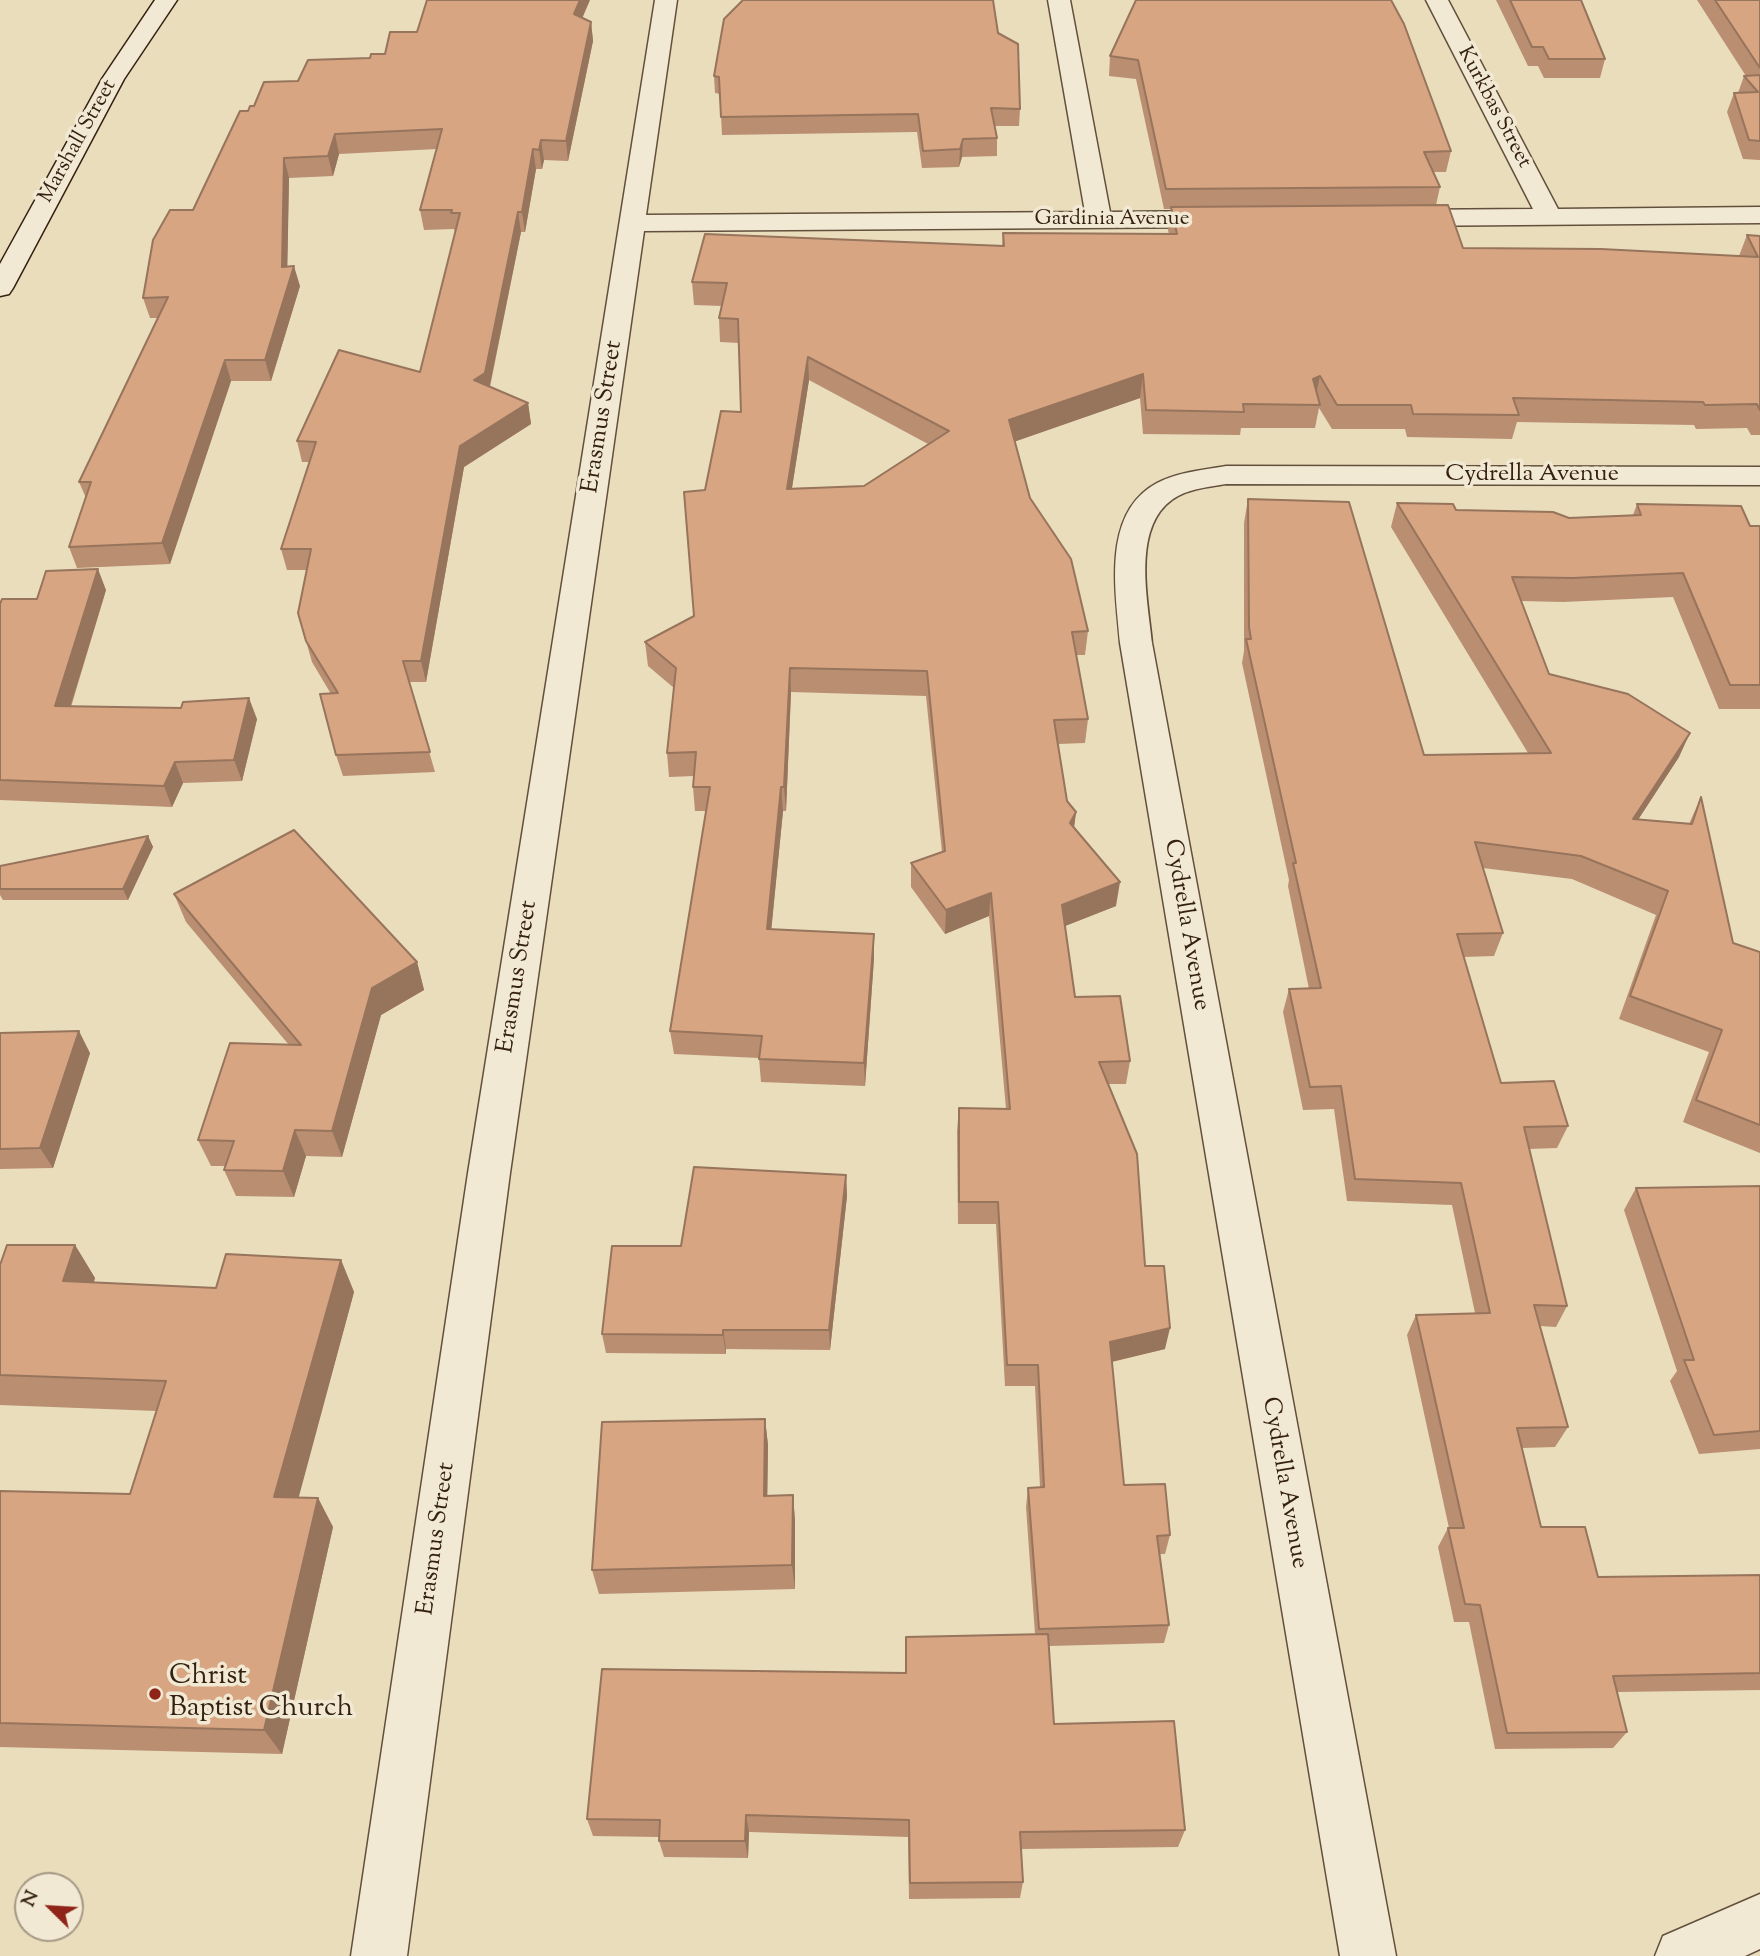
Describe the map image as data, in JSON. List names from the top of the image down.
{
  "streets": {
    "street": [
      "Kurkbas Street",
      "Marshall Street",
      "Gardinia Avenue",
      "Erasmus Street",
      "Cydrella Avenue"
    ]
  },
  "crossings": [
    ["Gardinia Avenue", "Erasmus Street"]
  ],
  "places": ["Christ Baptist Church"],
  "north": "top left"
}
